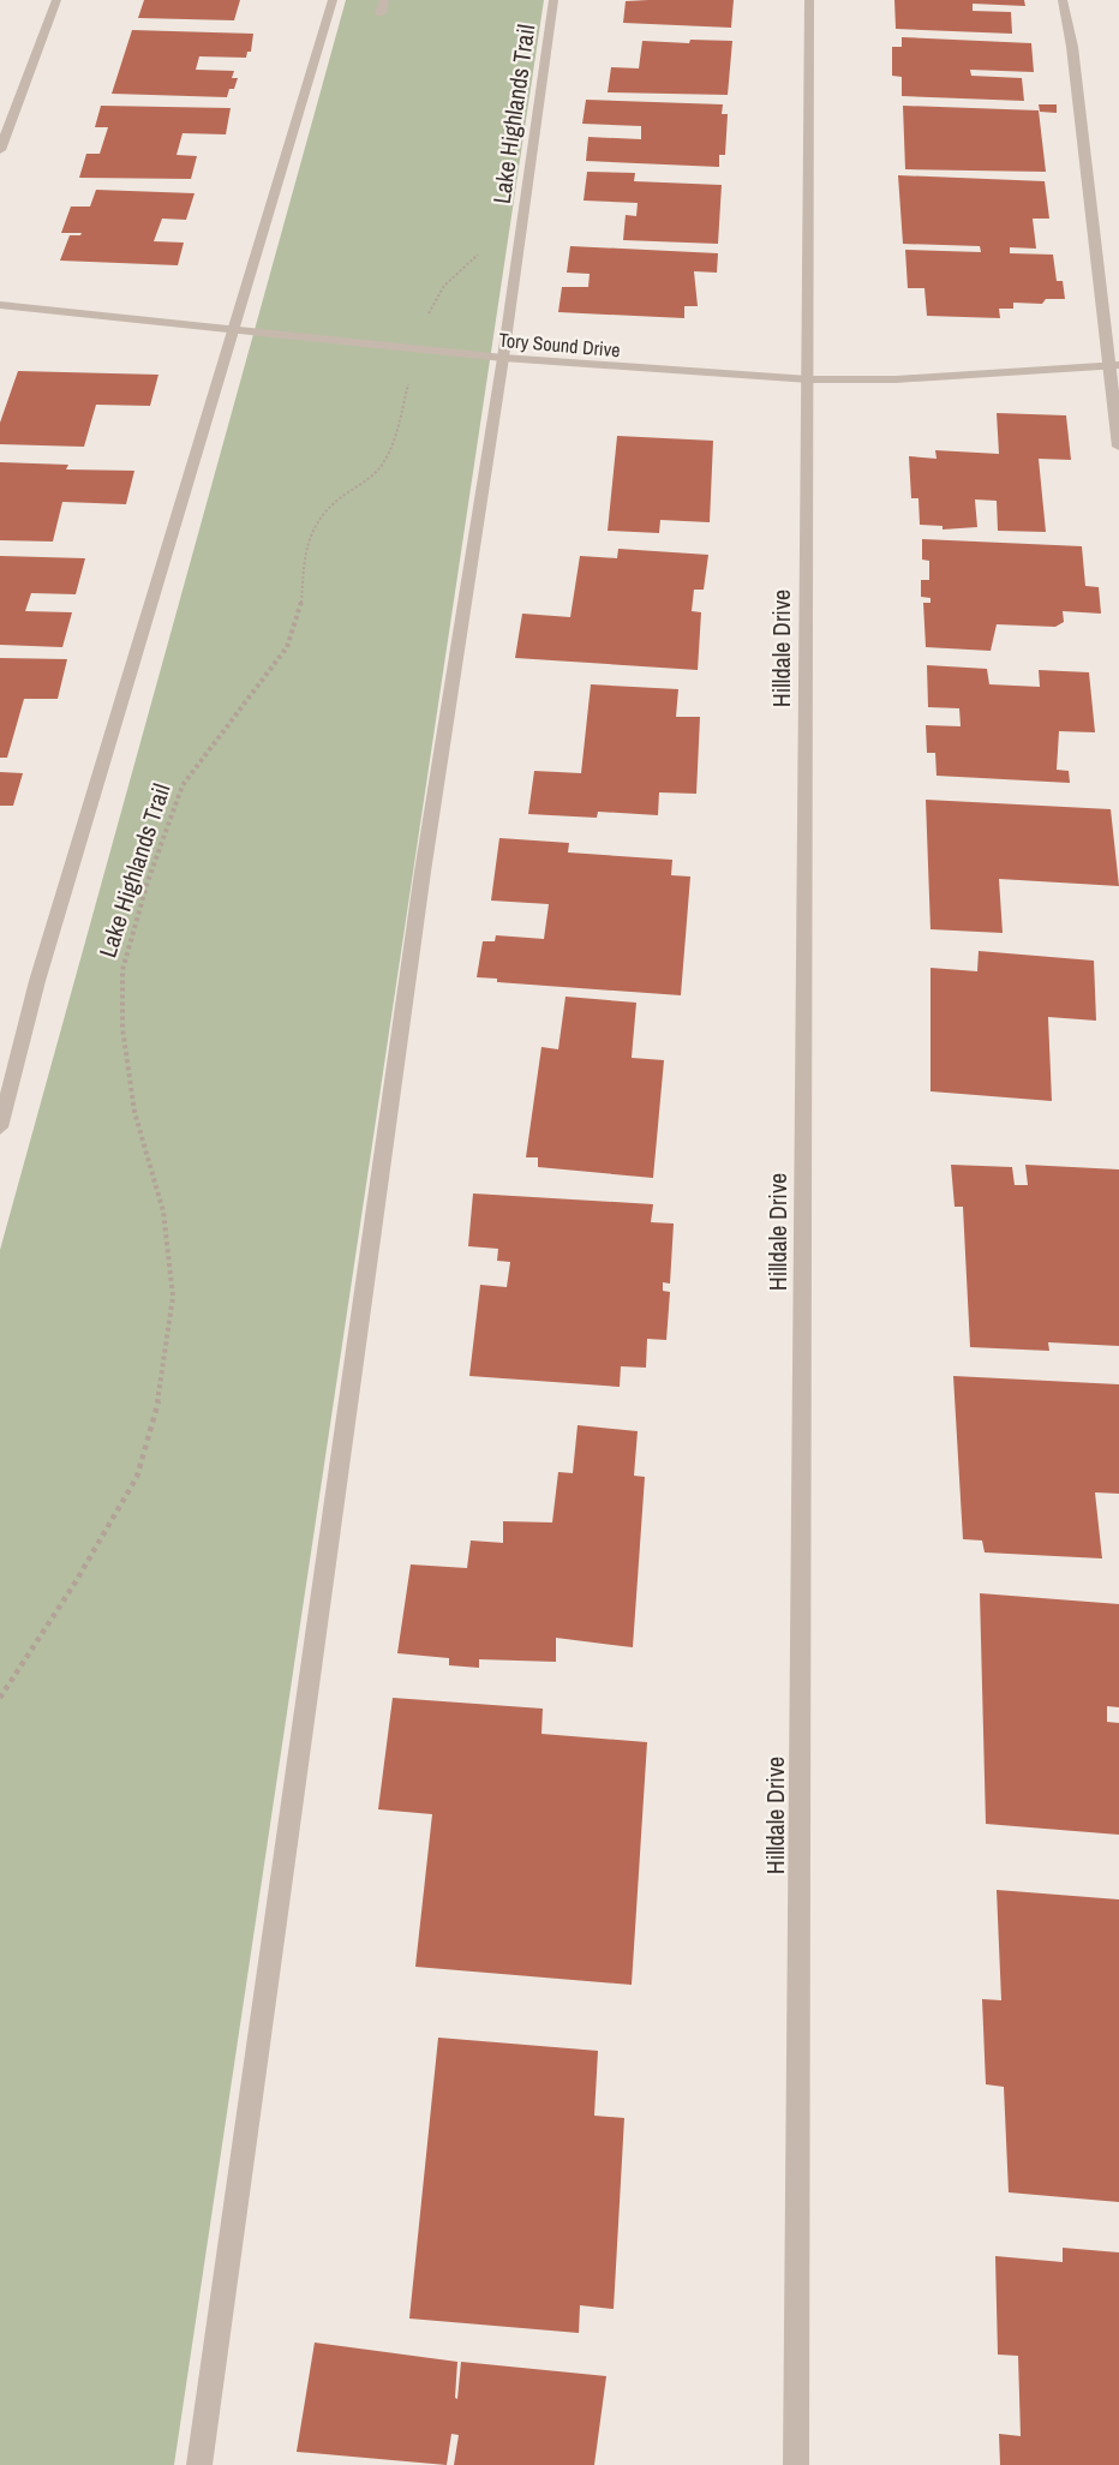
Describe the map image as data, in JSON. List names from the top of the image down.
{
  "streets": {
    "street": ["Lake Highlands Trail", "Tory Sound Drive", "Hilldale Drive"]
  },
  "crossings": [
    ["Lake Highlands Trail", "Tory Sound Drive"],
    ["Tory Sound Drive", "Hilldale Drive"]
  ]
}
